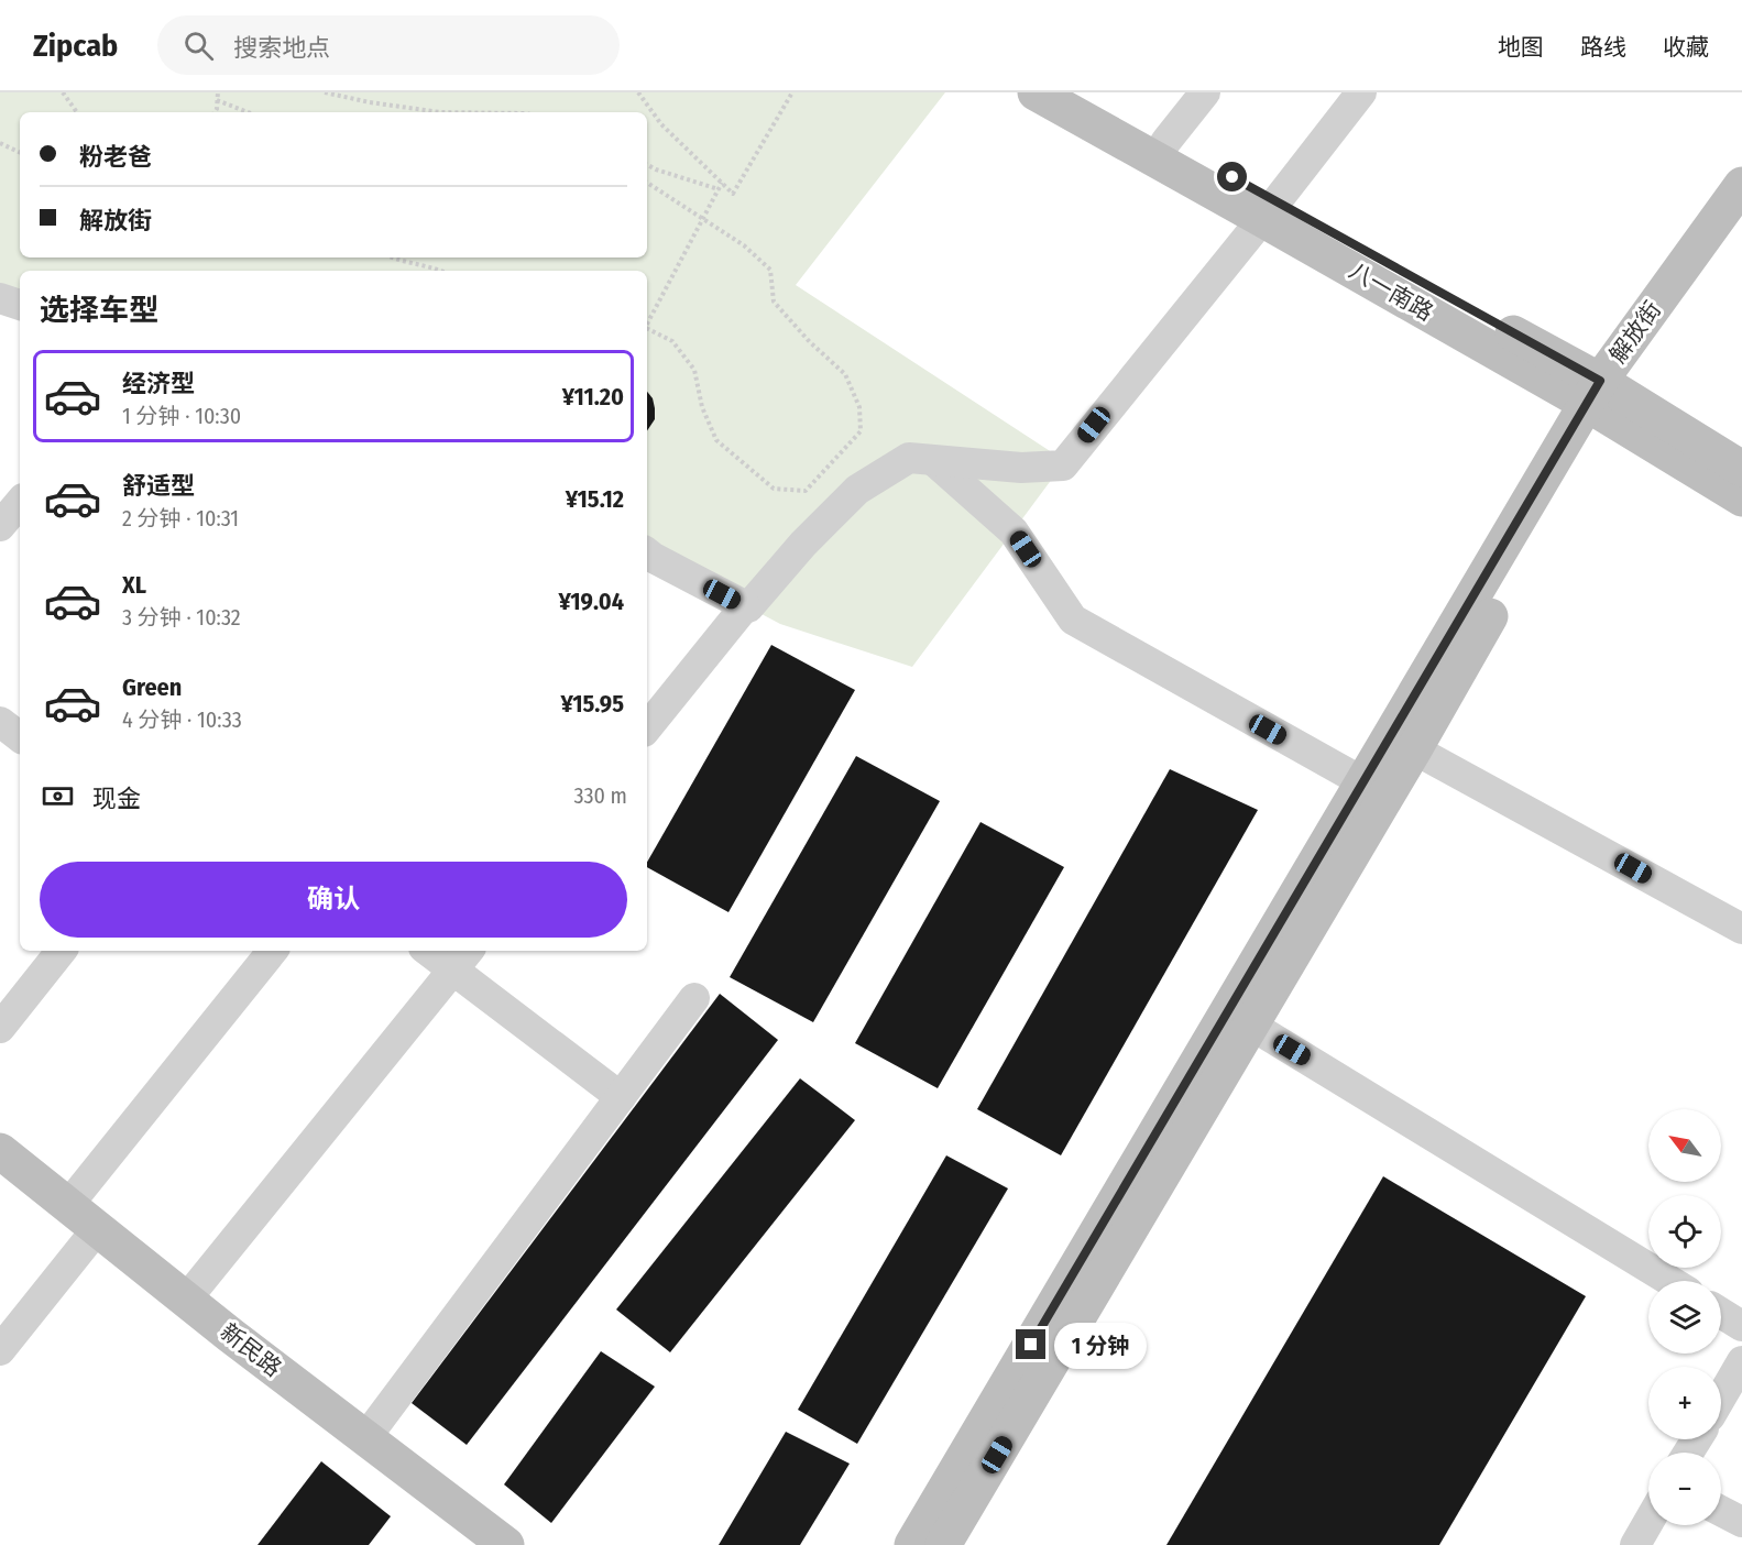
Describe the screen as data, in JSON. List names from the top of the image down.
{
  "streets": {
    "main road": ["八一南路", "解放街", "新民路"]
  },
  "crossings": [
    ["八一南路", "解放街"]
  ],
  "north": "top left",
  "page": {
    "header": "Zipcab",
    "search": "搜索地点",
    "nav": ["地图", "路线", "收藏"],
    "banner": ["粉老爸", "解放街"],
    "heading": "选择车型",
    "list": [
      {
        "name": "经济型",
        "note": "1 分钟 · 10:30",
        "value": "¥11.20"
      },
      {
        "name": "舒适型",
        "note": "2 分钟 · 10:31",
        "value": "¥15.12"
      },
      {
        "name": "XL",
        "note": "3 分钟 · 10:32",
        "value": "¥19.04"
      },
      {
        "name": "Green",
        "note": "4 分钟 · 10:33",
        "value": "¥15.95"
      }
    ],
    "pay": ["现金", "330 m"],
    "buttons": "确认",
    "map_buttons": ["+", "−"],
    "bubble": "1 分钟"
  }
}
